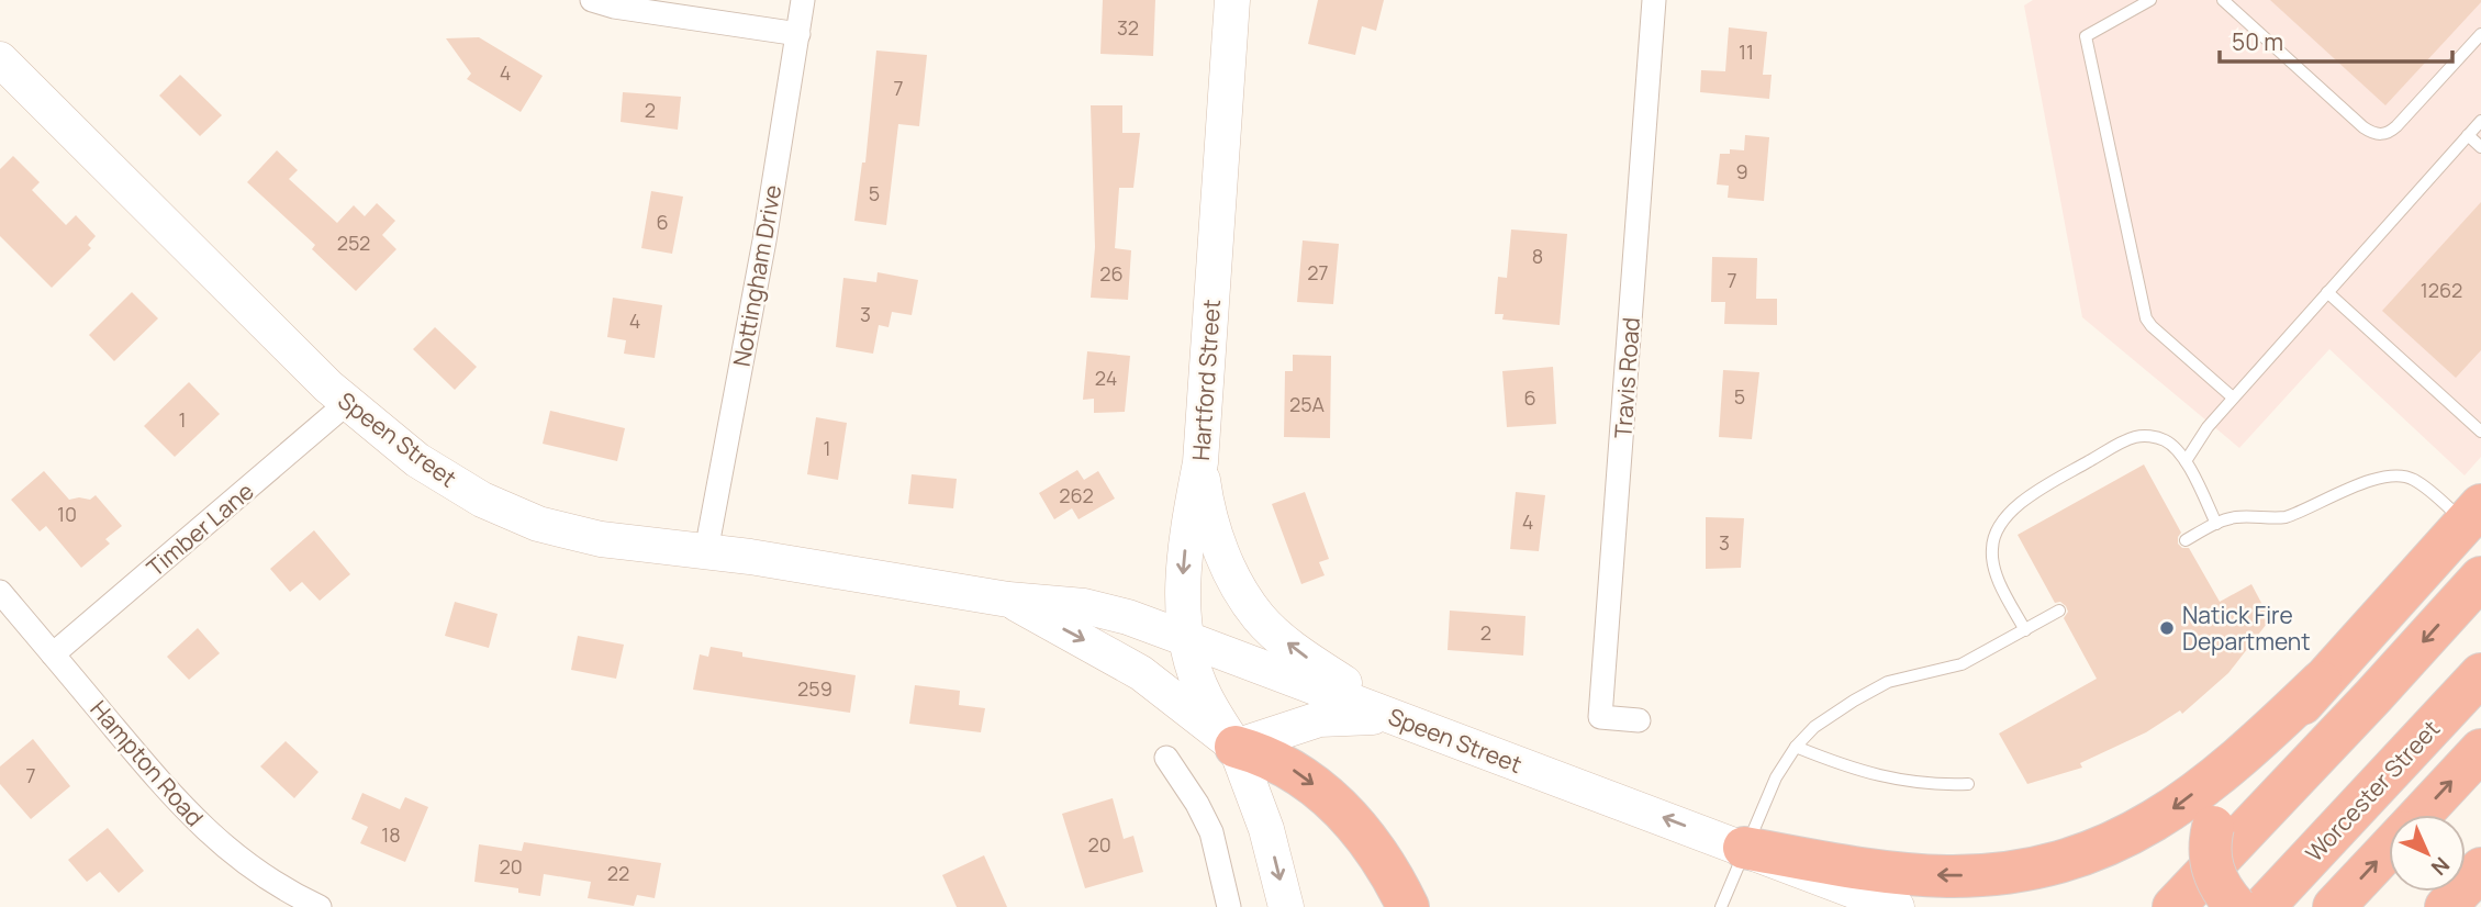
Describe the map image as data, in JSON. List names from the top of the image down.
{
  "streets": {
    "highway": ["Worcester Street"],
    "street": [
      "Nottingham Drive",
      "Travis Road",
      "Hartford Street",
      "Speen Street",
      "Timber Lane",
      "Hampton Road"
    ]
  },
  "crossings": [
    ["Nottingham Drive", "Speen Street"],
    ["Hartford Street", "Speen Street"],
    ["Speen Street", "Timber Lane"],
    ["Timber Lane", "Hampton Road"]
  ],
  "places": ["Natick Fire Department"],
  "house_numbers": [
    "32",
    "11",
    "4",
    "7",
    "2",
    "9",
    "5",
    "6",
    "252",
    "8",
    "27",
    "26",
    "7",
    "1262",
    "3",
    "4",
    "24",
    "5",
    "6",
    "25A",
    "1",
    "1",
    "262",
    "10",
    "4",
    "3",
    "2",
    "259",
    "7",
    "18",
    "20",
    "20",
    "22"
  ],
  "scale_bar": "50 m",
  "north": "bottom right"
}
